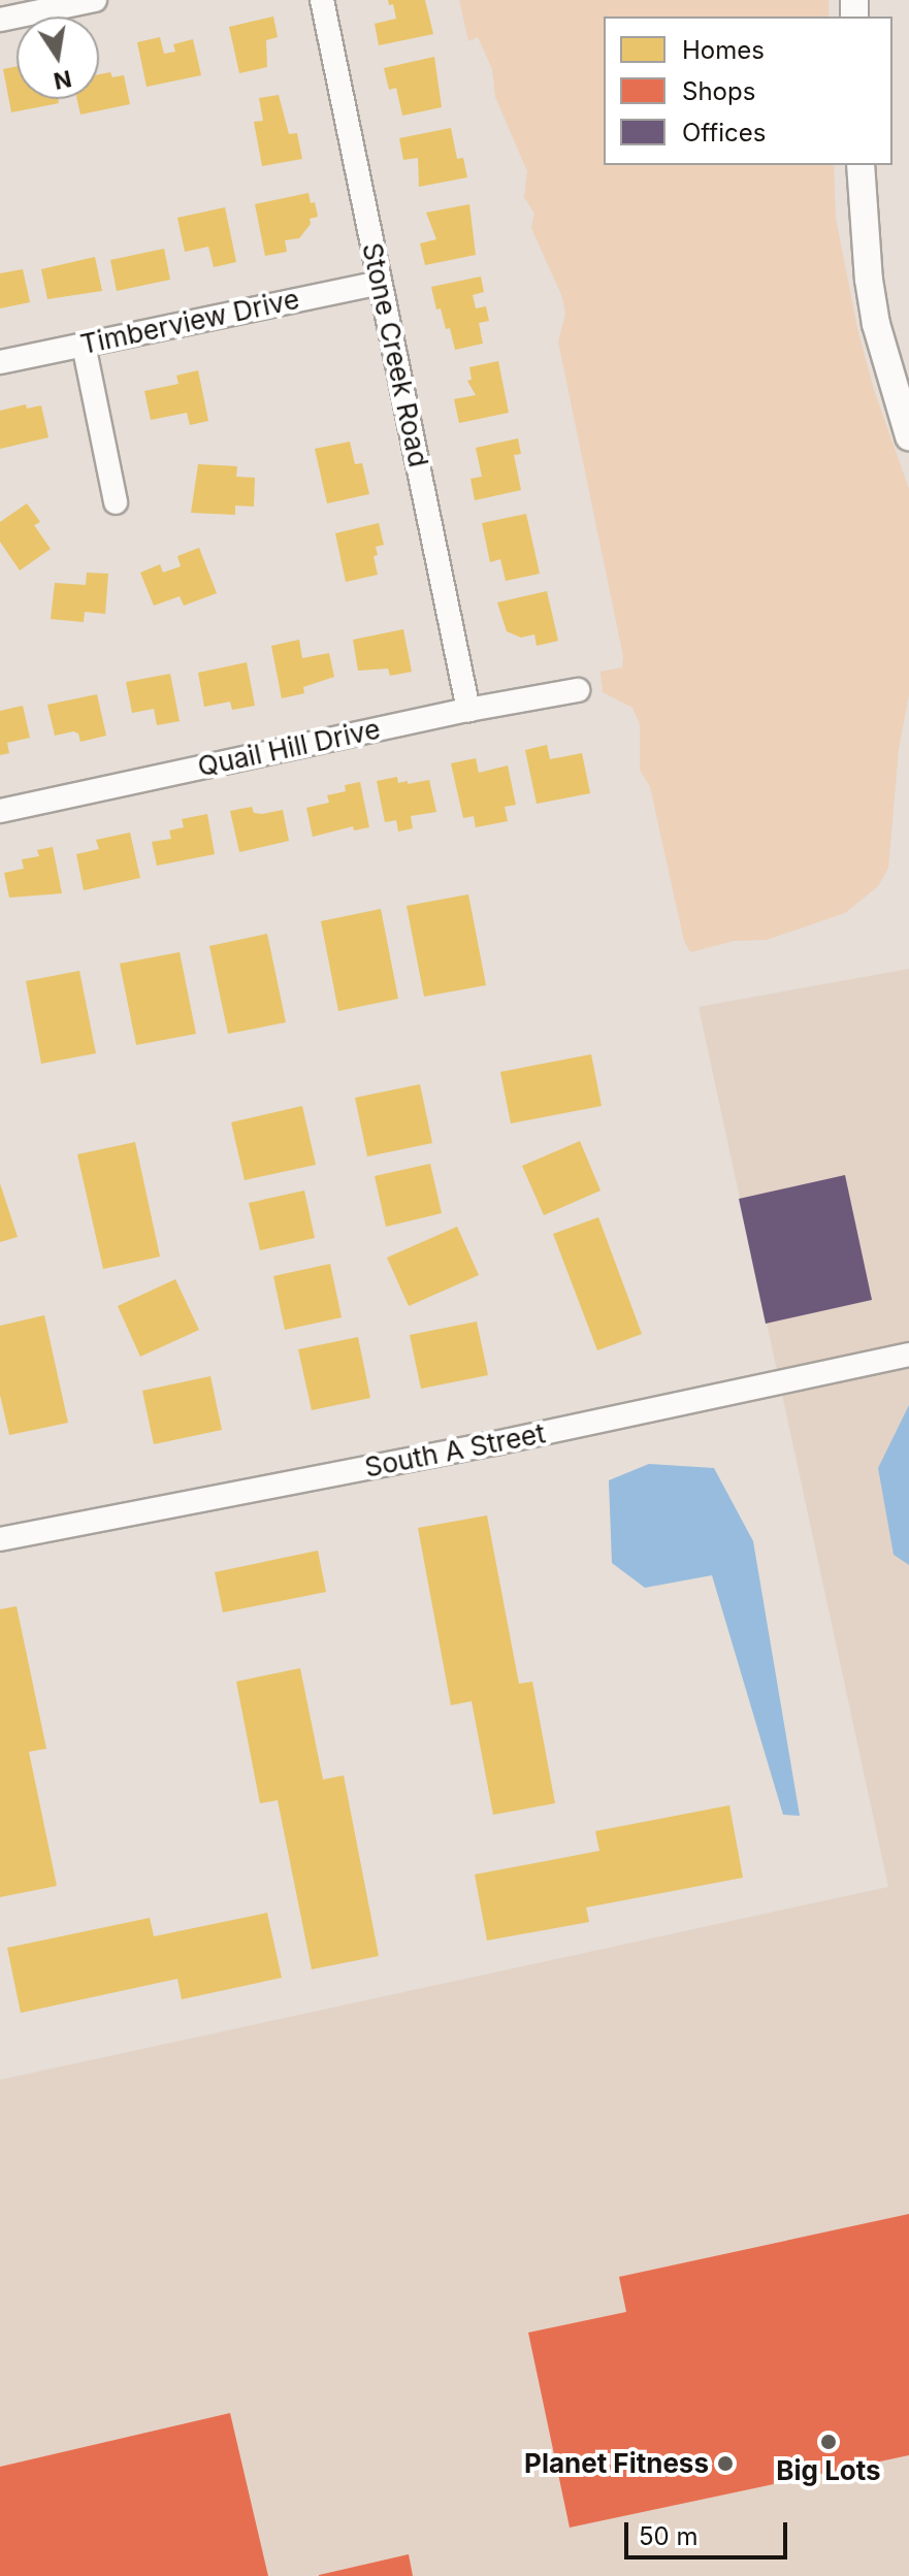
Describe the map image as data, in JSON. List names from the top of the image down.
{
  "streets": {
    "street": [
      "Timberview Drive",
      "Stone Creek Road",
      "Quail Hill Drive",
      "South A Street"
    ]
  },
  "crossings": [
    ["Timberview Drive", "Stone Creek Road"],
    ["Stone Creek Road", "Quail Hill Drive"]
  ],
  "places": ["Big Lots", "Planet Fitness"],
  "legend": ["Homes", "Shops", "Offices"],
  "scale_bar": "50 m",
  "north": "bottom"
}
